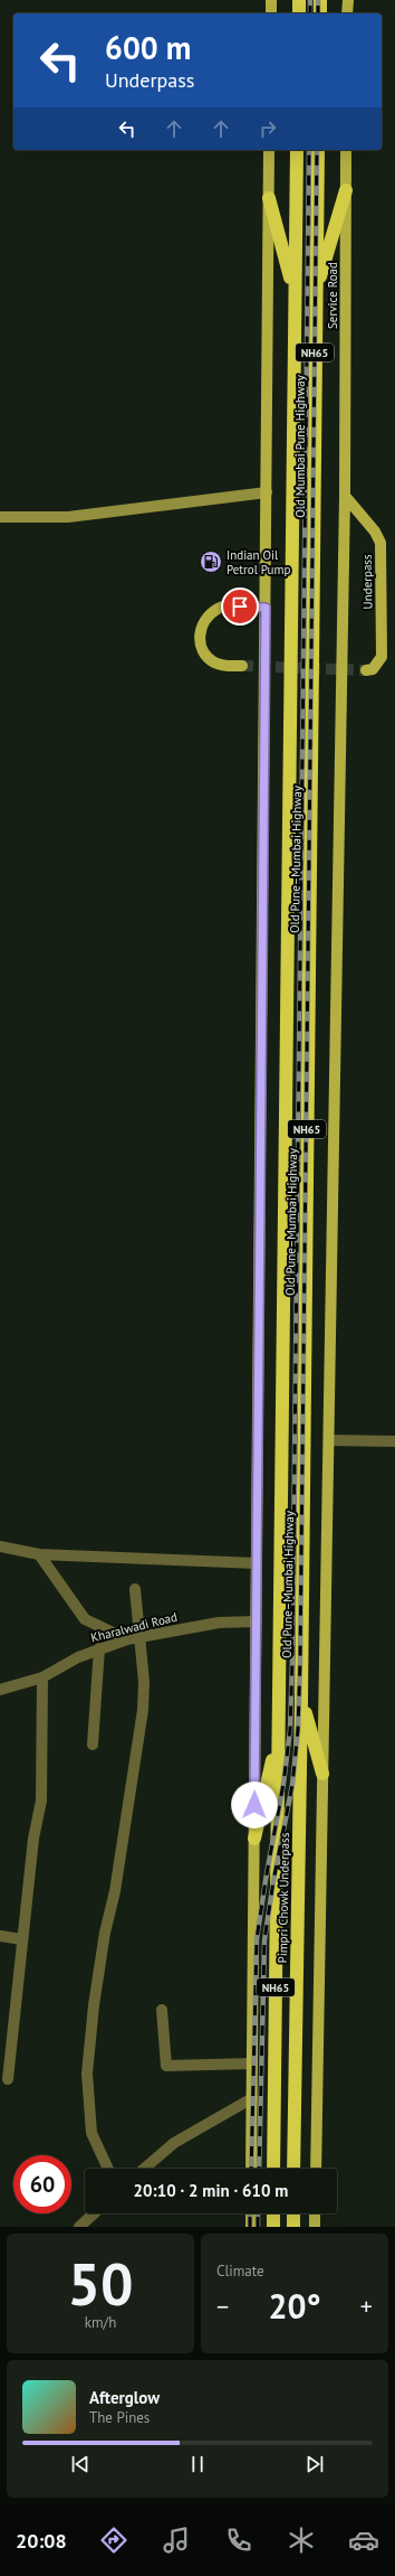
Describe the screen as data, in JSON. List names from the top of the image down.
{
  "streets": {
    "highway": [
      "NH65",
      "Old Mumbai Pune Highway",
      "Old Pune–Mumbai Highway",
      "Pimpri Chowk Underpass"
    ],
    "main road": ["Service Road", "Underpass"],
    "street": ["Kharalwadi Road"]
  },
  "crossings": [
    ["Service Road", "Underpass"],
    ["Old Mumbai Pune Highway", "Old Pune–Mumbai Highway"],
    ["Old Pune–Mumbai Highway", "Pimpri Chowk Underpass"]
  ],
  "places": {
    "fuel station": ["Indian Oil Petrol Pump"]
  },
  "page": {
    "turn": ["600 m", "Underpass"],
    "limit": "60",
    "trip": "20:10 · 2 min · 610 m",
    "tile": [
      ["50", "km/h"],
      "Climate"
    ],
    "heat": ["−", "20°", "+"],
    "song": ["Afterglow", "The Pines"],
    "tabs": "20:08"
  }
}
